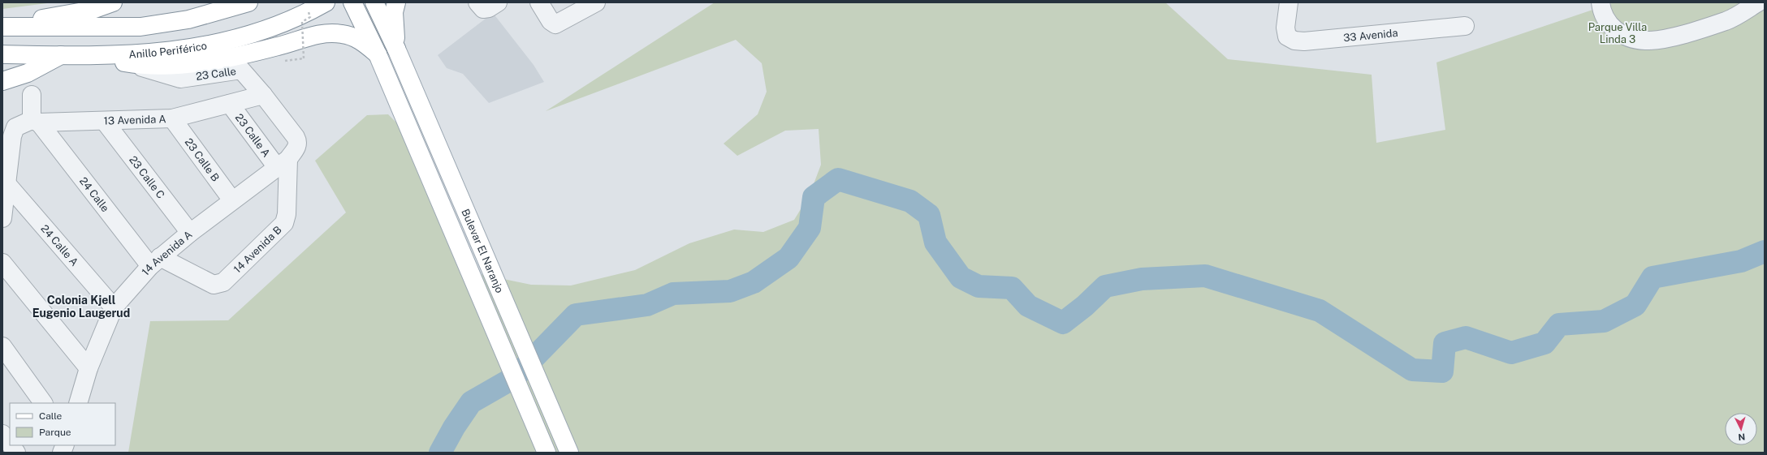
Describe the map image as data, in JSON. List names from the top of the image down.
{
  "streets": {
    "main road": ["Anillo Periférico", "Bulevar El Naranjo"],
    "street": [
      "33 Avenida",
      "23 Calle",
      "13 Avenida A",
      "23 Calle A",
      "23 Calle B",
      "23 Calle C",
      "24 Calle",
      "24 Calle A",
      "14 Avenida B",
      "14 Avenida A"
    ]
  },
  "crossings": [
    ["23 Calle", "13 Avenida A"],
    ["23 Calle", "14 Avenida A"],
    ["13 Avenida A", "23 Calle A"],
    ["13 Avenida A", "23 Calle B"],
    ["13 Avenida A", "23 Calle C"],
    ["13 Avenida A", "24 Calle"],
    ["13 Avenida A", "24 Calle A"],
    ["23 Calle A", "14 Avenida B"],
    ["23 Calle A", "14 Avenida A"],
    ["23 Calle B", "14 Avenida A"],
    ["23 Calle C", "14 Avenida A"],
    ["24 Calle", "14 Avenida B"],
    ["24 Calle", "14 Avenida A"],
    ["24 Calle A", "14 Avenida A"],
    ["14 Avenida B", "14 Avenida A"]
  ],
  "districts": ["Colonia Kjell Eugenio Laugerud"],
  "parks": ["Parque Villa Linda 3"],
  "legend": ["Calle", "Parque"],
  "north": "bottom"
}
